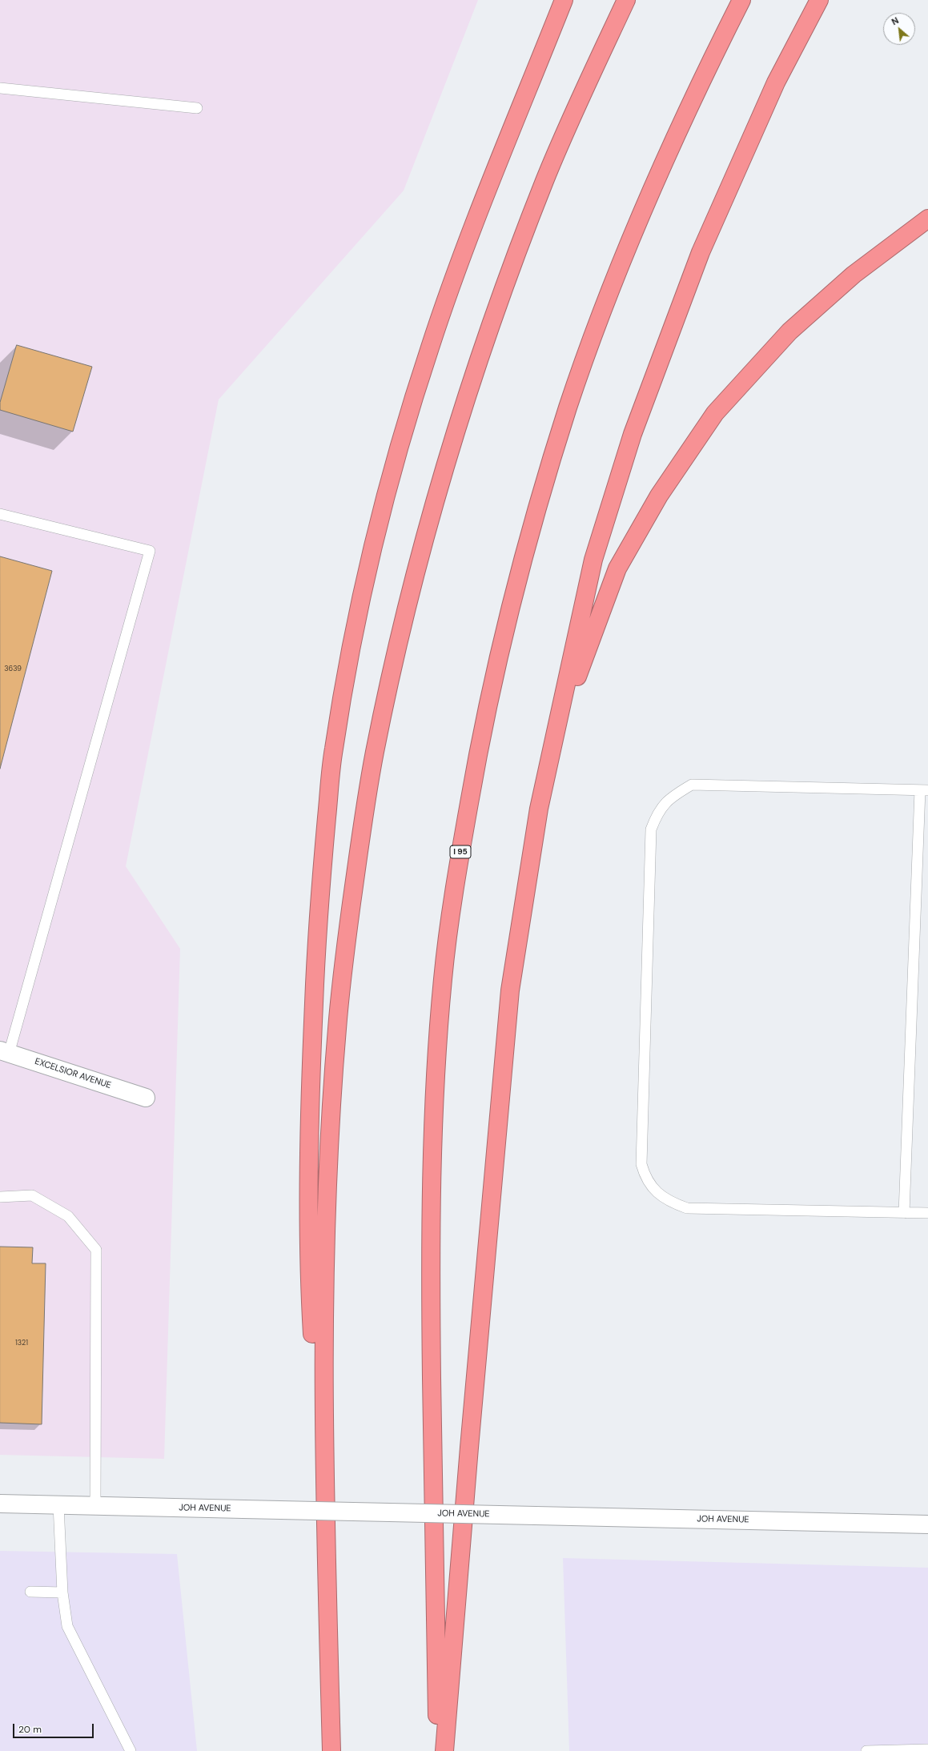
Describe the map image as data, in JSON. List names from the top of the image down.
{
  "streets": {
    "highway": ["I 95"],
    "street": ["EXCELSIOR AVENUE", "JOH AVENUE"]
  },
  "house_numbers": ["3639", "1321"],
  "scale_bar": "20 m",
  "north": "top left"
}
